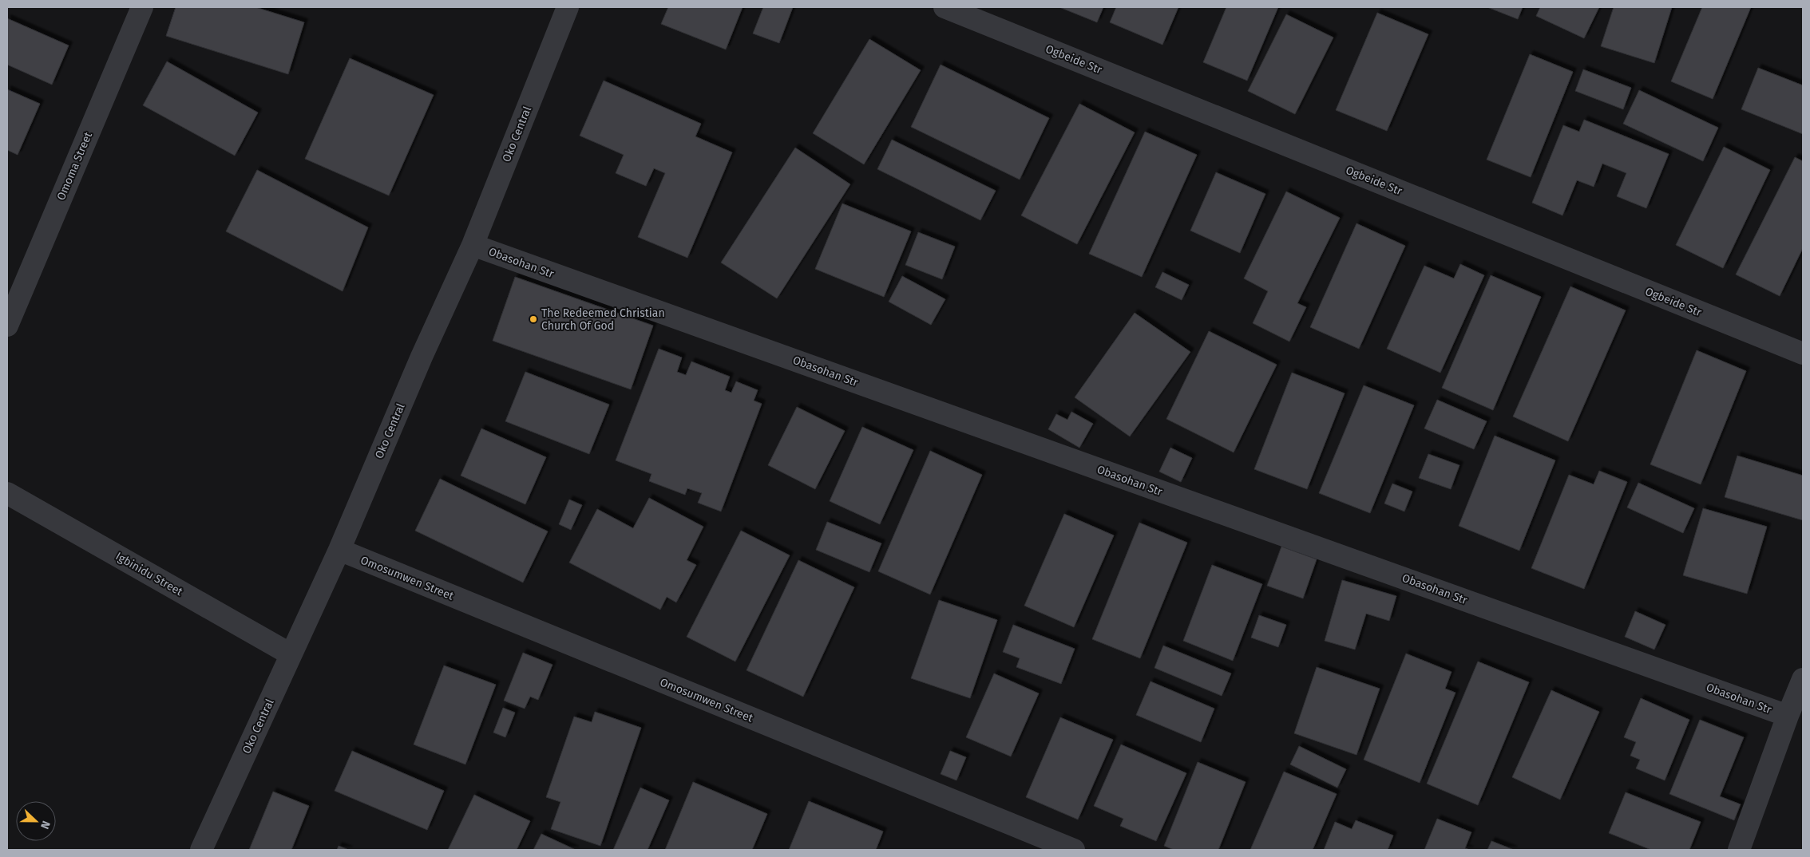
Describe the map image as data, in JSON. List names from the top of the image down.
{
  "streets": {
    "street": [
      "Ogbeide Str",
      "Oko Central",
      "Omoma Street",
      "Obasohan Str",
      "Igbinidu Street",
      "Omosumwen Street"
    ]
  },
  "crossings": [
    ["Oko Central", "Obasohan Str"],
    ["Oko Central", "Igbinidu Street"],
    ["Oko Central", "Omosumwen Street"]
  ],
  "places": ["The Redeemed Christian Church Of God"],
  "north": "right"
}
